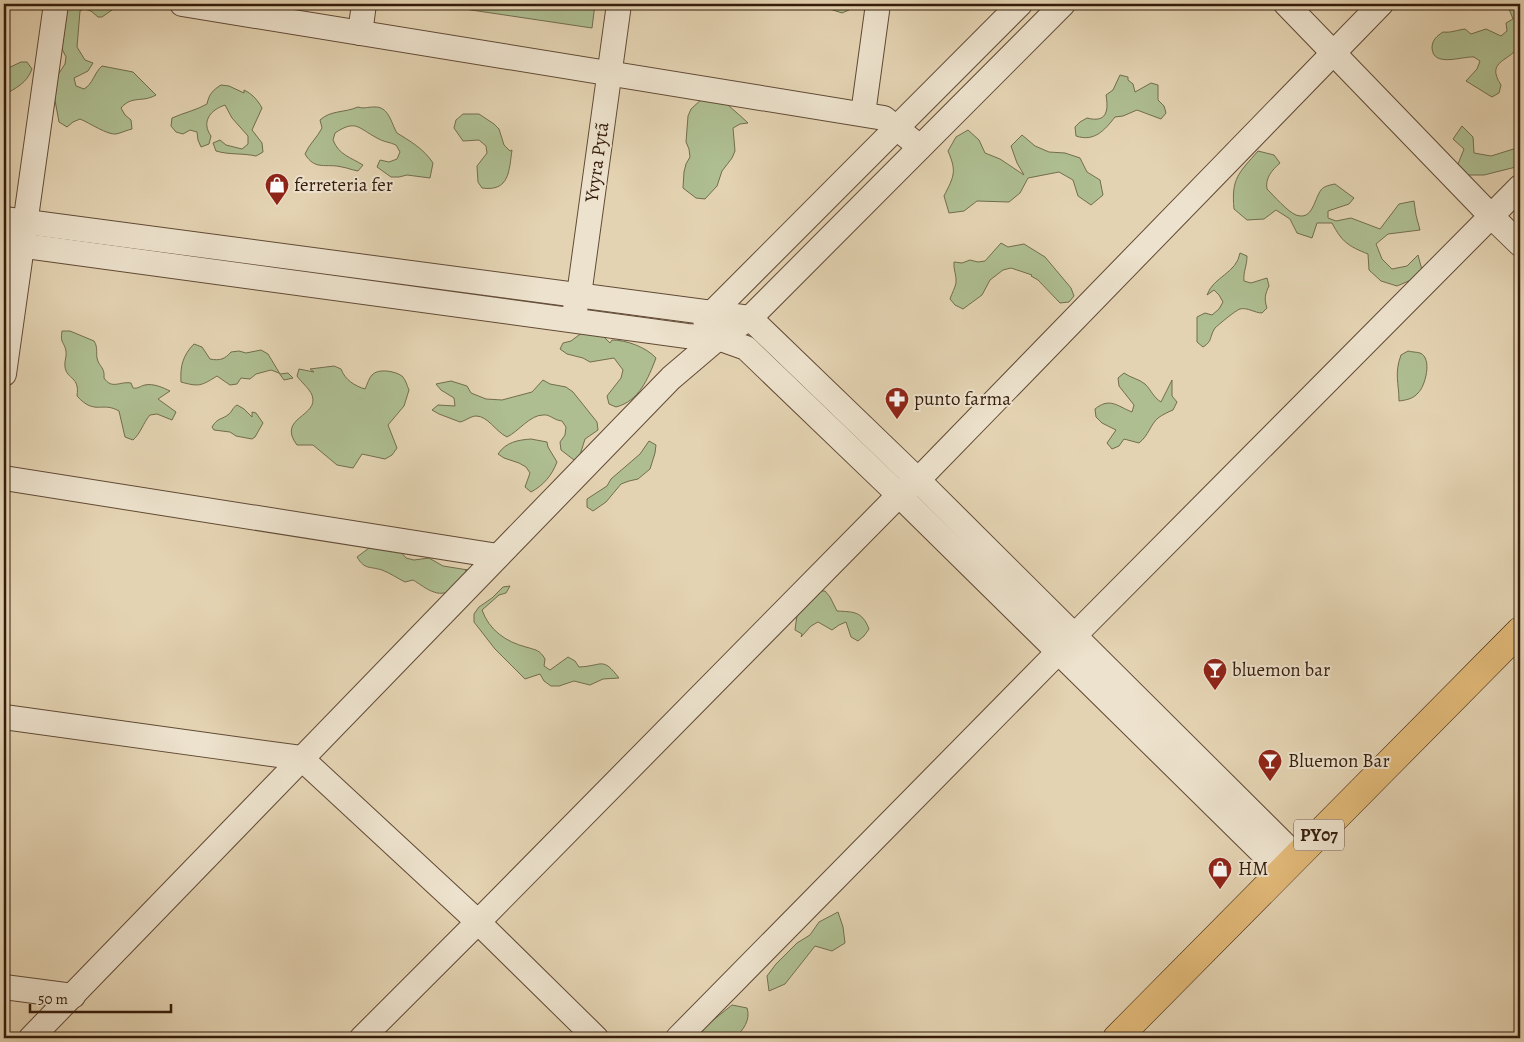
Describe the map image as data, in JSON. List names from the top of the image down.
{
  "streets": {
    "highway": ["PY07"],
    "street": ["Yvyra Pytã"]
  },
  "places": {
    "shop": ["ferreteria fer", "HM"],
    "pharmacy": ["punto farma"],
    "bar": ["bluemon bar", "Bluemon Bar"]
  },
  "scale_bar": "50 m"
}
